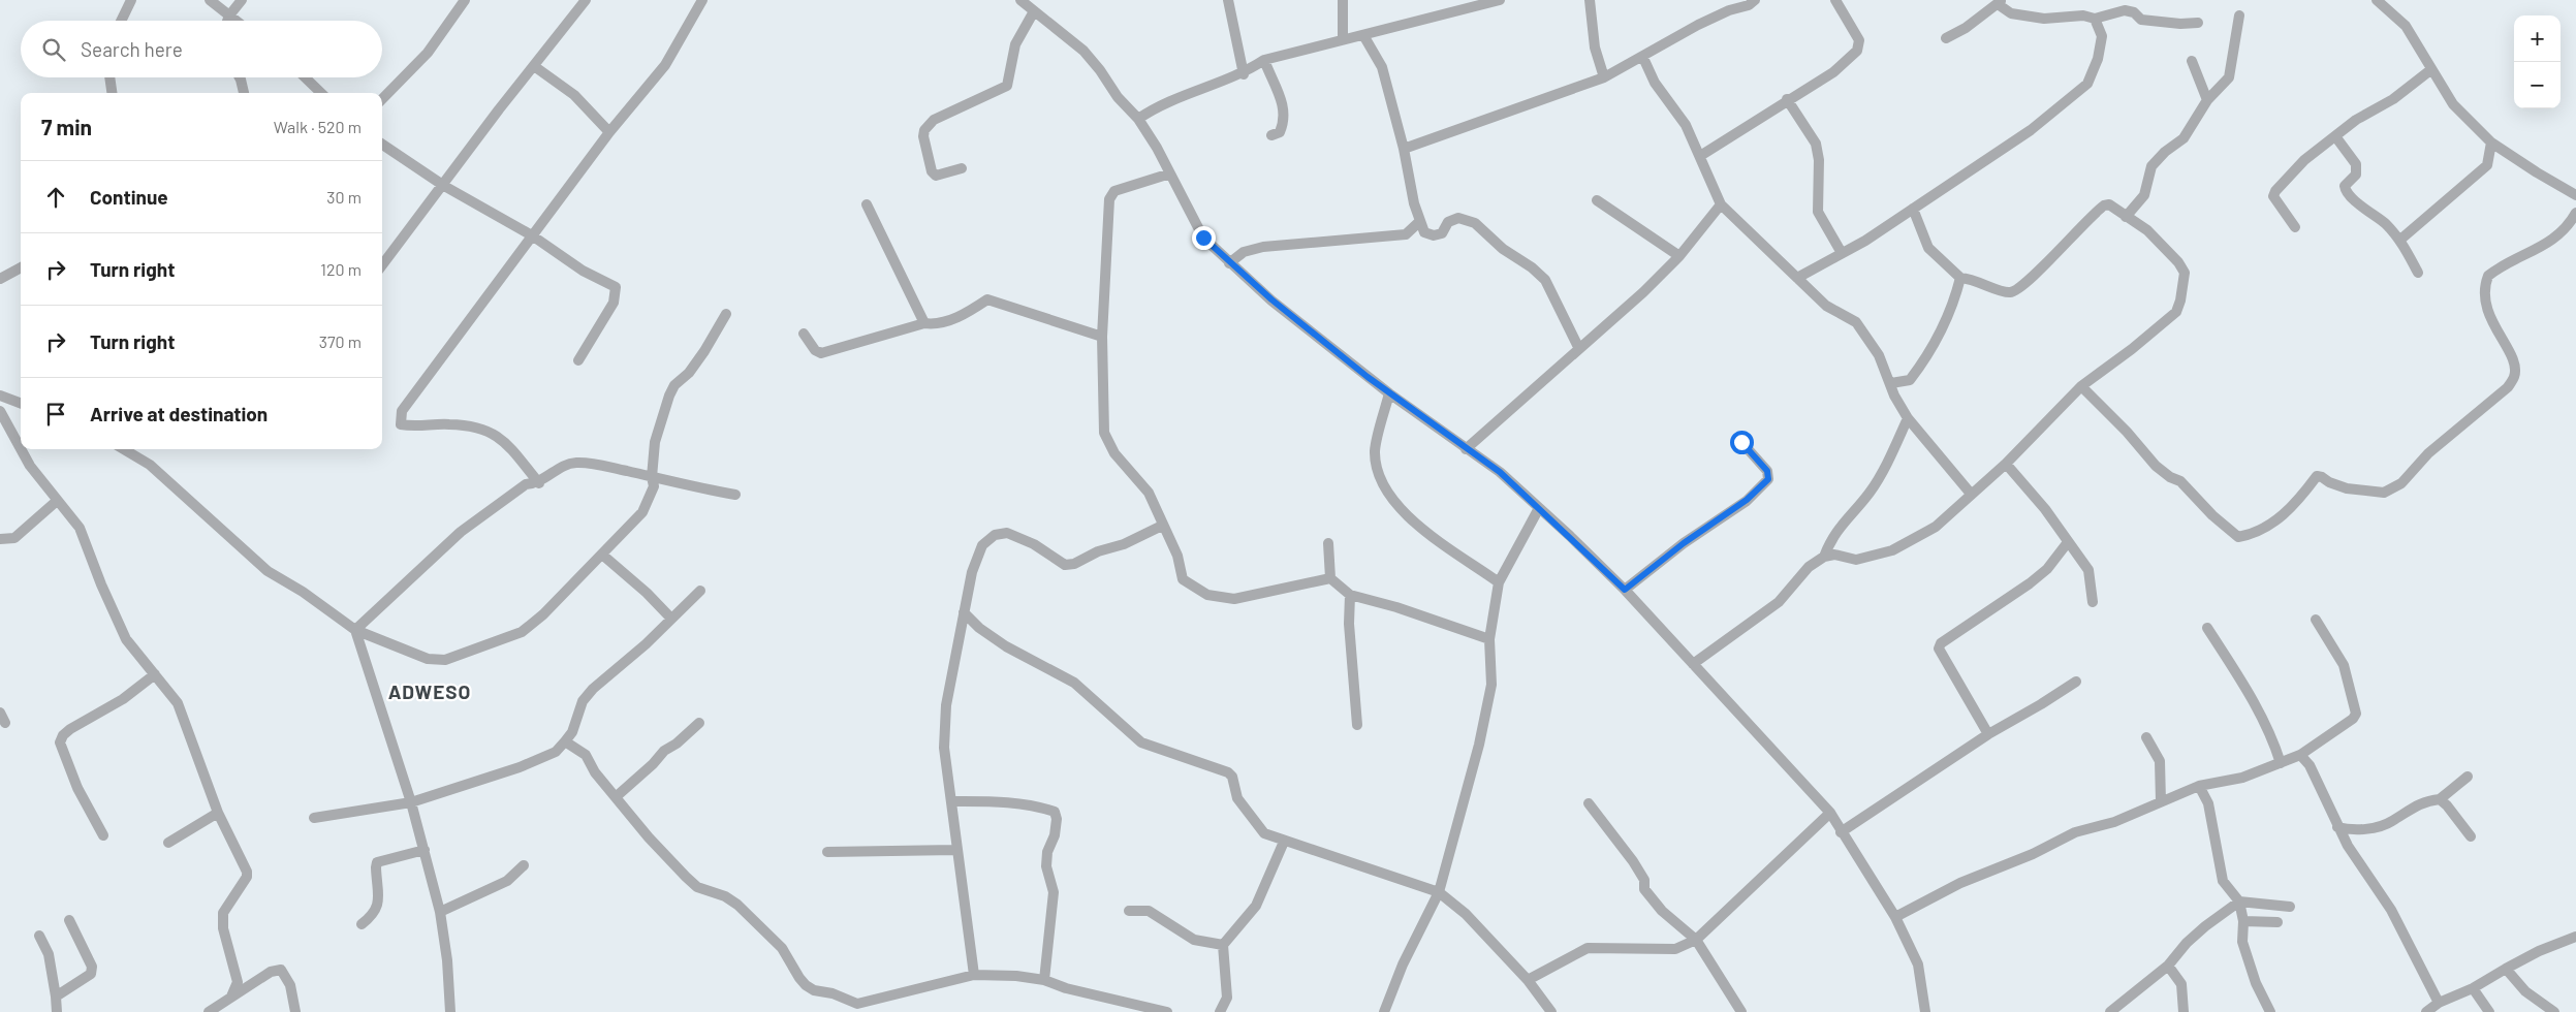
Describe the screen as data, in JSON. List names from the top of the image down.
{
  "districts": ["ADWESO"],
  "page": {
    "map_buttons": ["+", "−"],
    "search": "Search here",
    "heading": ["7 min", "Walk · 520 m"],
    "list": [
      ["Continue", "30 m"],
      ["Turn right", "120 m"],
      ["Turn right", "370 m"],
      "Arrive at destination"
    ]
  }
}
